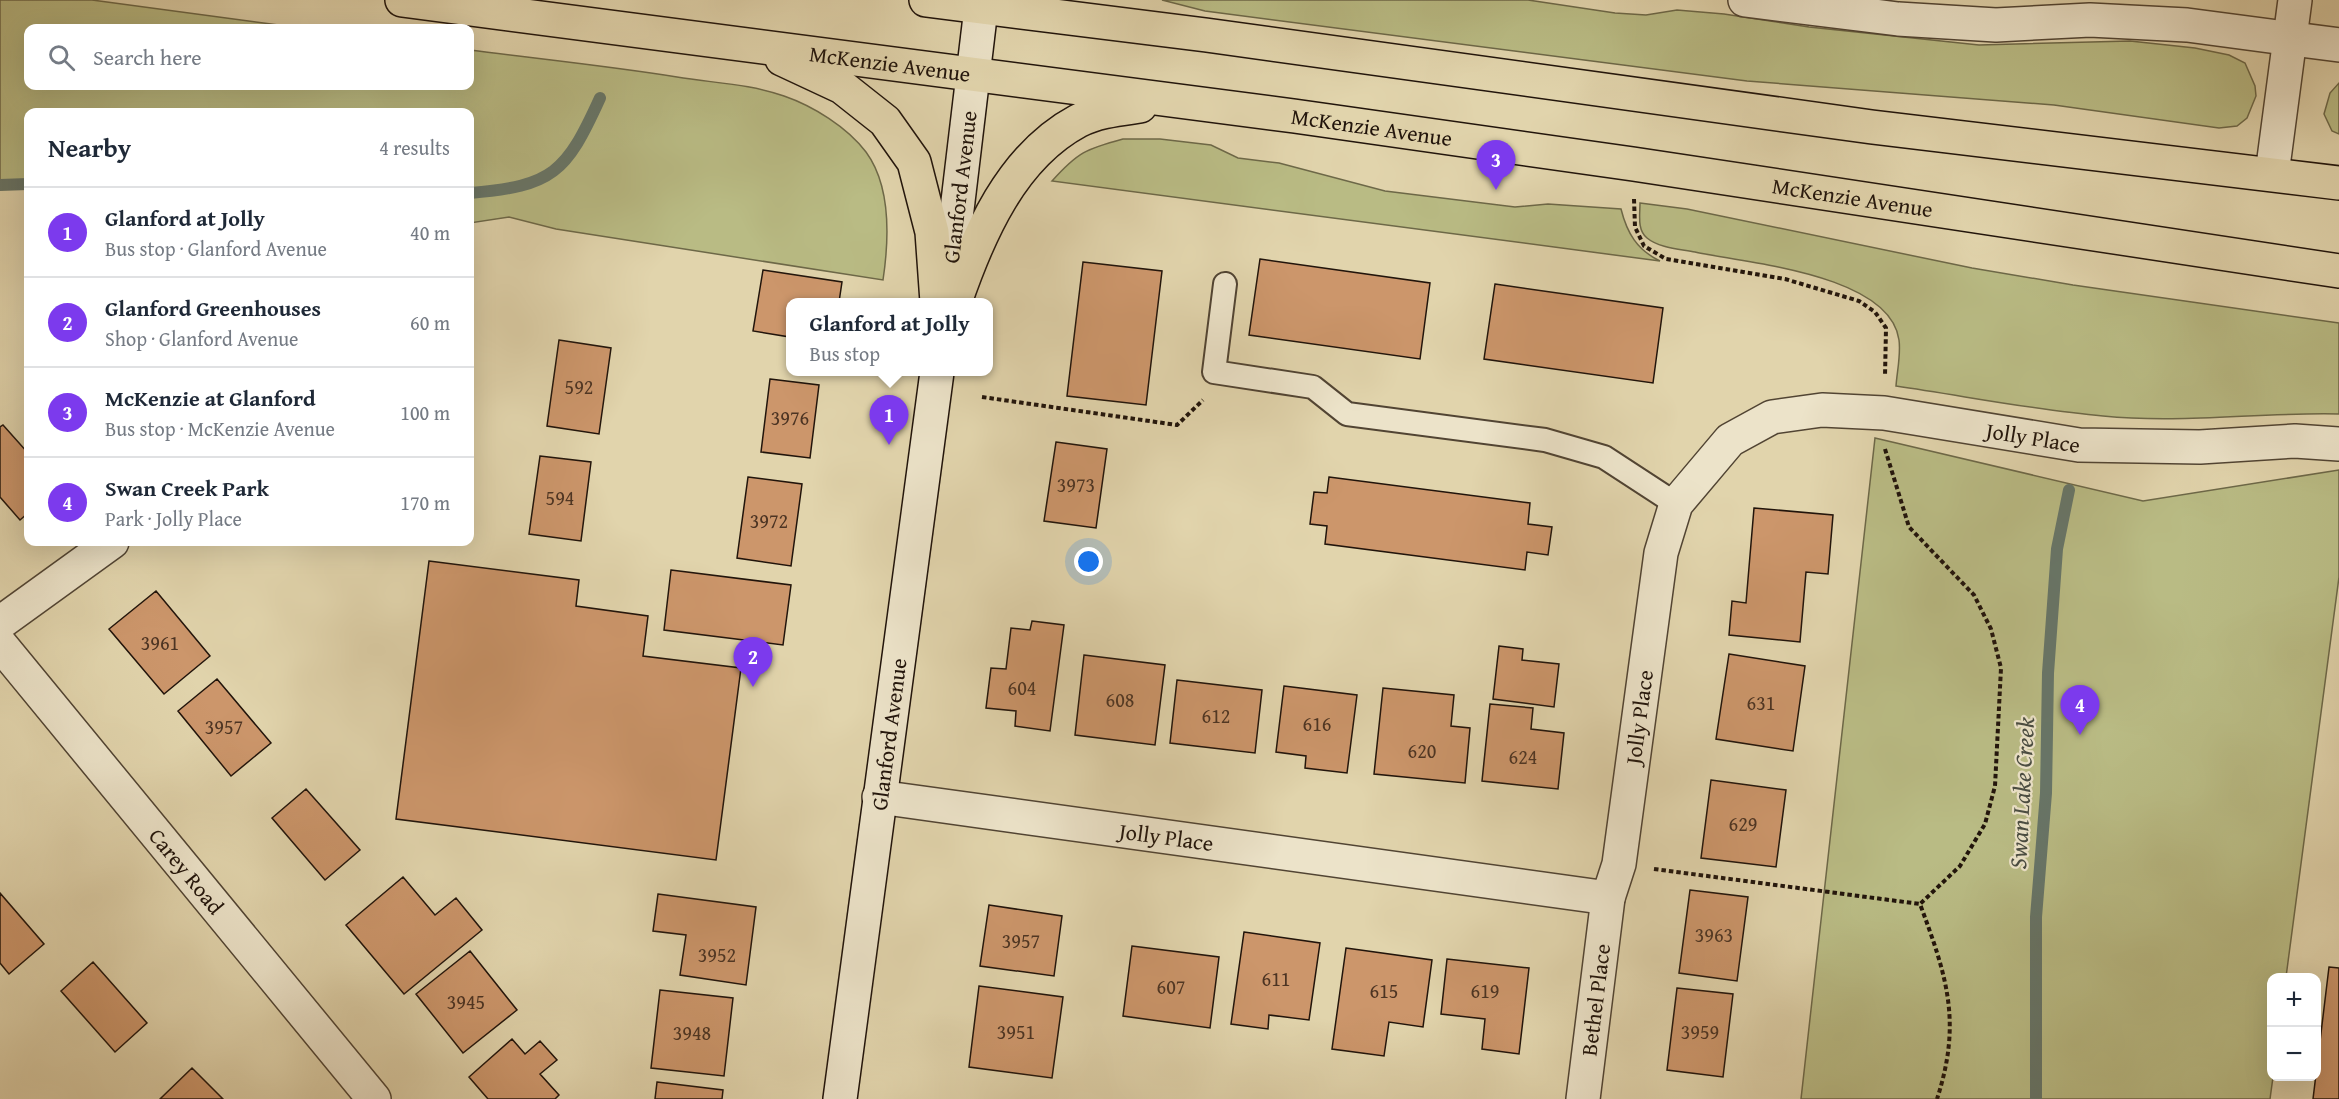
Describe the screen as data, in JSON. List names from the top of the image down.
{
  "streets": {
    "main road": ["McKenzie Avenue"],
    "street": [
      "Glanford Avenue",
      "Jolly Place",
      "Carey Road",
      "Bethel Place"
    ]
  },
  "crossings": [
    ["McKenzie Avenue", "Glanford Avenue"],
    ["Glanford Avenue", "Jolly Place"],
    ["Jolly Place", "Bethel Place"]
  ],
  "water": ["Swan Lake Creek"],
  "house_numbers": [
    "592",
    "3976",
    "3973",
    "594",
    "3972",
    "3961",
    "604",
    "608",
    "631",
    "612",
    "616",
    "3957",
    "620",
    "624",
    "629",
    "3963",
    "3957",
    "3952",
    "611",
    "607",
    "615",
    "619",
    "3945",
    "3951",
    "3959",
    "3948"
  ],
  "page": {
    "search": "Search here",
    "heading": ["Nearby", "4 results"],
    "pins": [
      "3",
      "1",
      "2",
      "4"
    ],
    "list": [
      {
        "mark": "1",
        "name": "Glanford at Jolly",
        "note": "Bus stop · Glanford Avenue",
        "value": "40 m"
      },
      {
        "mark": "2",
        "name": "Glanford Greenhouses",
        "note": "Shop · Glanford Avenue",
        "value": "60 m"
      },
      {
        "mark": "3",
        "name": "McKenzie at Glanford",
        "note": "Bus stop · McKenzie Avenue",
        "value": "100 m"
      },
      {
        "mark": "4",
        "name": "Swan Creek Park",
        "note": "Park · Jolly Place",
        "value": "170 m"
      }
    ],
    "popup": ["Glanford at Jolly", "Bus stop"],
    "map_buttons": ["+", "−"]
  }
}
